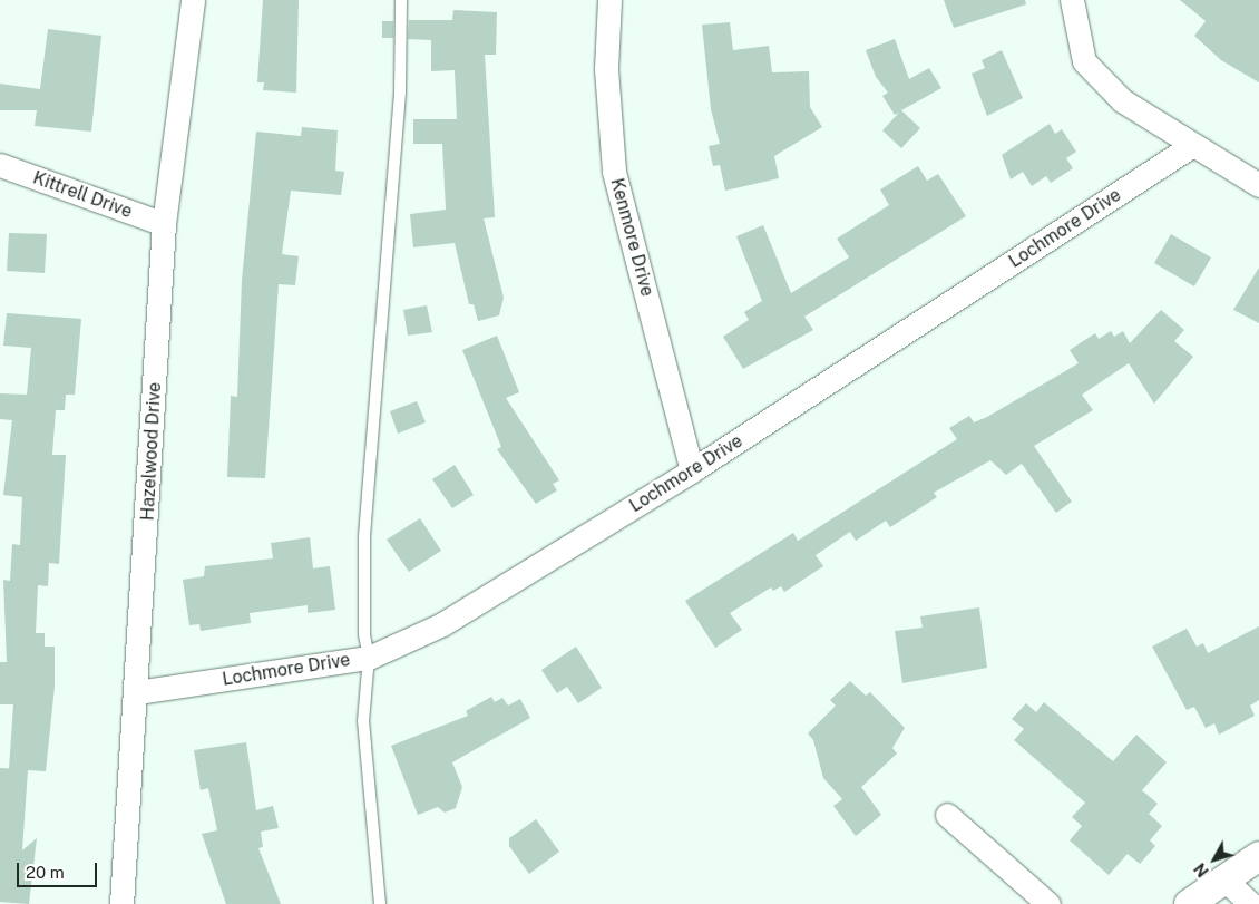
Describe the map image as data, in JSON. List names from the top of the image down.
{
  "streets": {
    "street": [
      "Kittrell Drive",
      "Lochmore Drive",
      "Kenmore Drive",
      "Hazelwood Drive"
    ]
  },
  "crossings": [
    ["Kittrell Drive", "Hazelwood Drive"],
    ["Lochmore Drive", "Kenmore Drive"],
    ["Lochmore Drive", "Hazelwood Drive"]
  ],
  "scale_bar": "20 m",
  "north": "bottom left"
}
